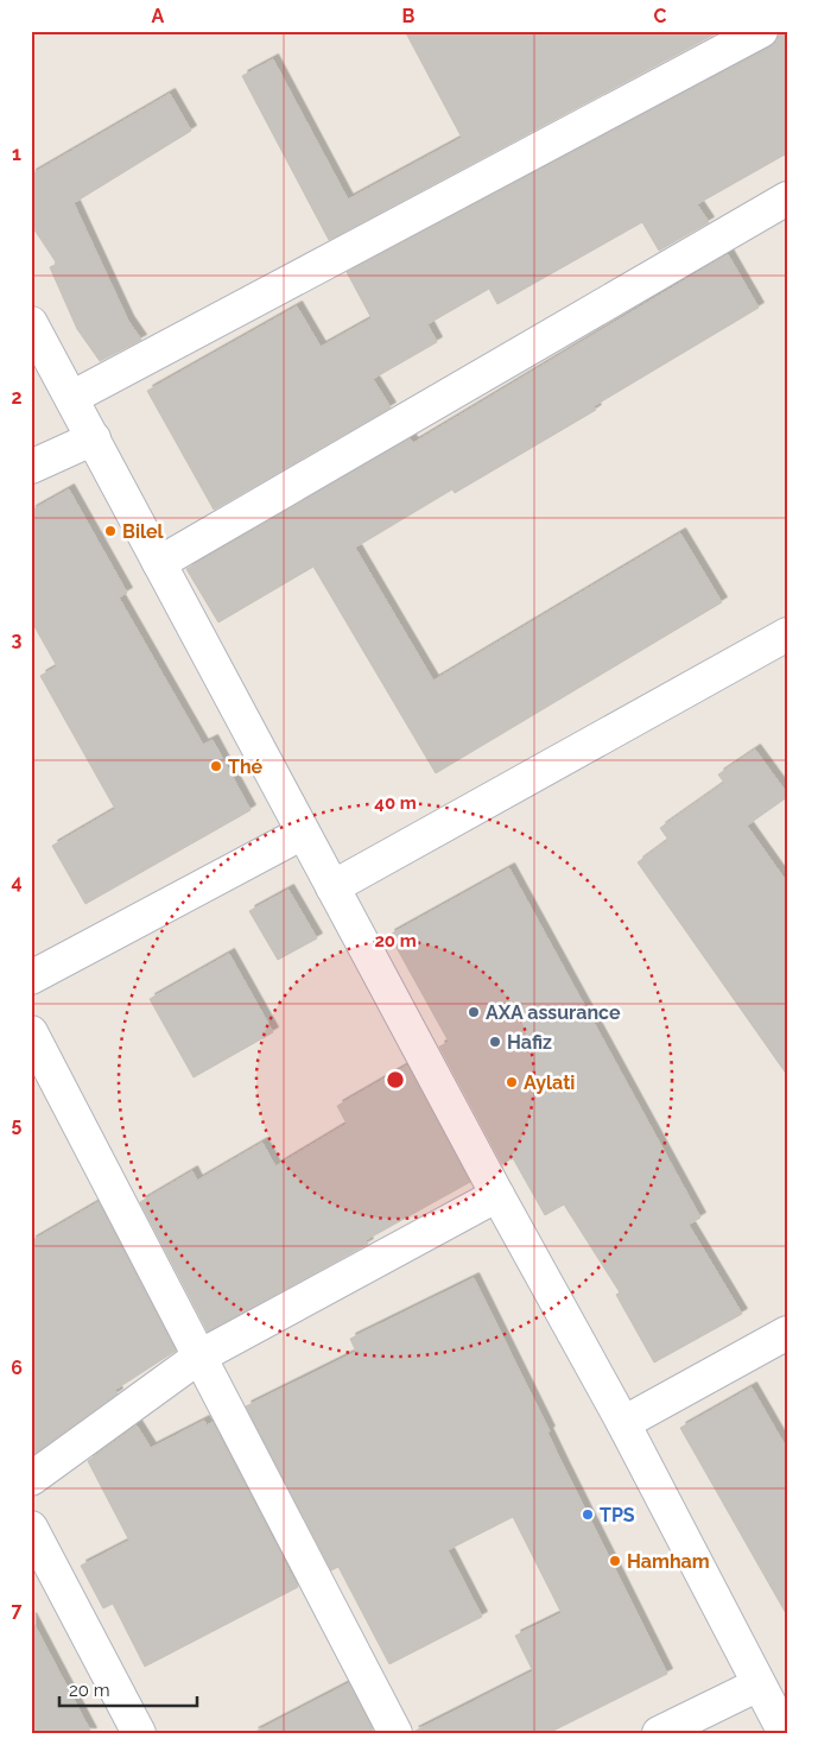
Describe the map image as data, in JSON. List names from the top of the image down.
{
  "places": [
    "Bilel",
    "Thé",
    "AXA assurance",
    "Hafiz",
    "Aylati",
    "TPS",
    "Hamham"
  ],
  "scale_bar": "20 m",
  "grid": {
    "columns": ["A", "B", "C"],
    "rows": [
      "1",
      "2",
      "3",
      "4",
      "5",
      "6",
      "7"
    ]
  },
  "rings": ["40 m", "20 m"]
}
